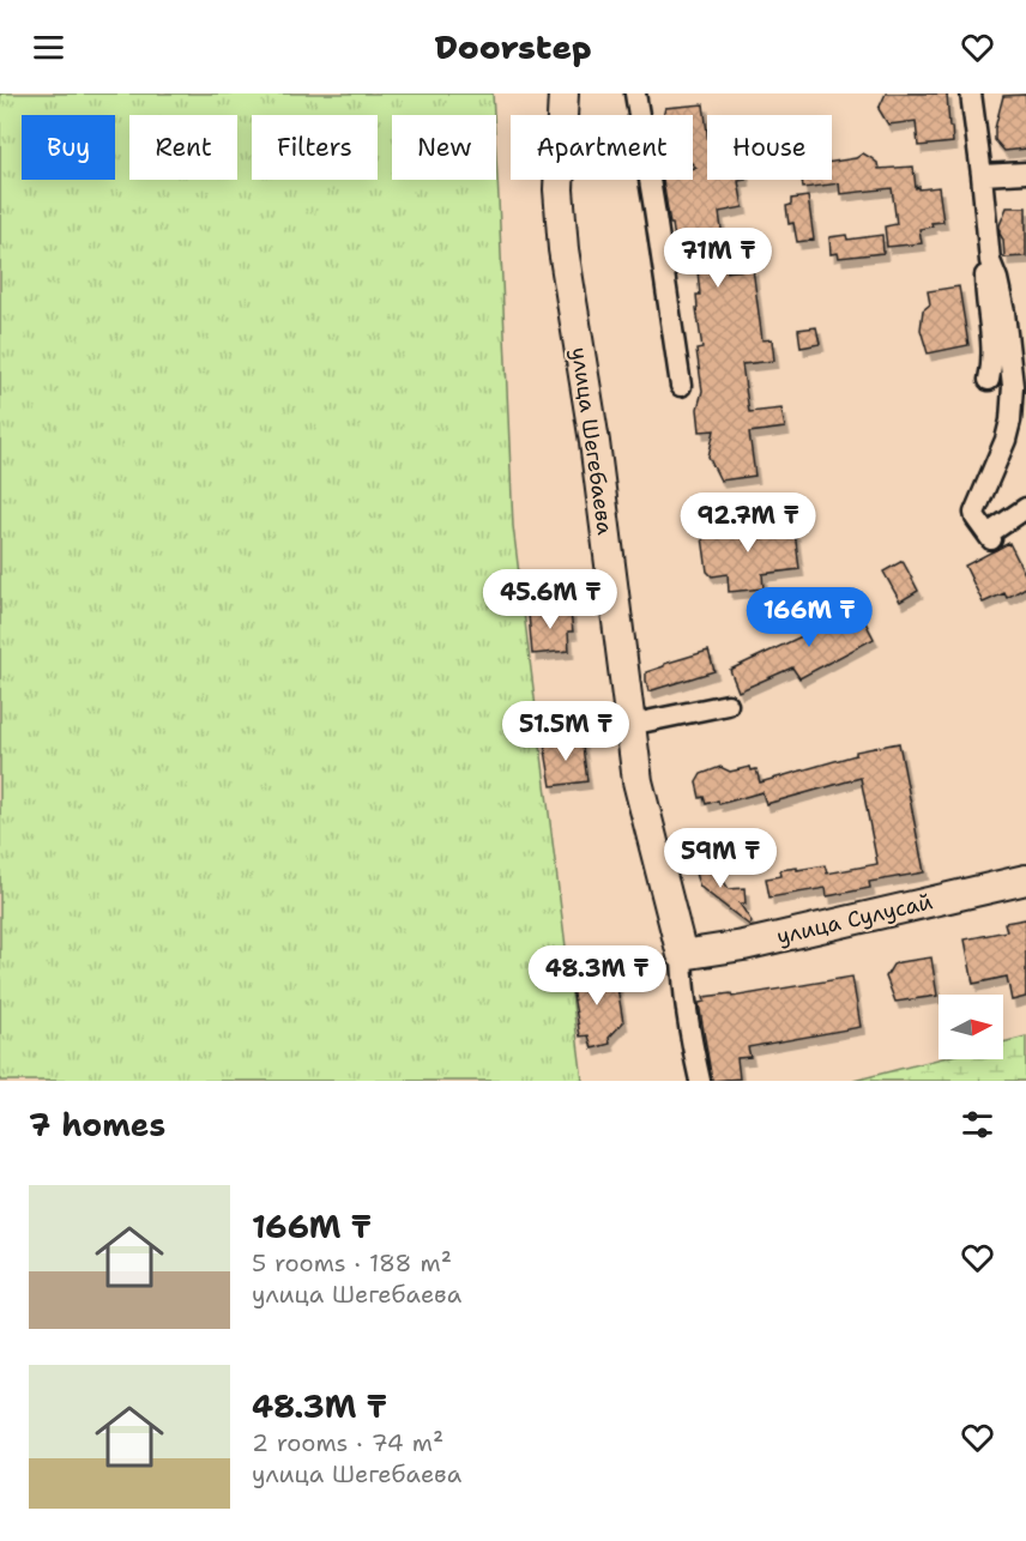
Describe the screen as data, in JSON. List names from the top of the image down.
{
  "streets": {
    "main road": ["улица Шегебаева", "улица Сулусай"]
  },
  "crossings": [
    ["улица Шегебаева", "улица Сулусай"]
  ],
  "north": "right",
  "page": {
    "header": "Doorstep",
    "chip": [
      "Buy",
      "Rent",
      "Filters",
      "New",
      "Apartment",
      "House"
    ],
    "price": [
      "71M ₸",
      "92.7M ₸",
      "45.6M ₸",
      "166M ₸",
      "51.5M ₸",
      "59M ₸",
      "48.3M ₸"
    ],
    "heading": "7 homes",
    "list": [
      {
        "name": "166M ₸",
        "note": "5 rooms · 188 m² · улица Шегебаева"
      },
      {
        "name": "48.3M ₸",
        "note": "2 rooms · 74 m² · улица Шегебаева"
      }
    ]
  }
}
